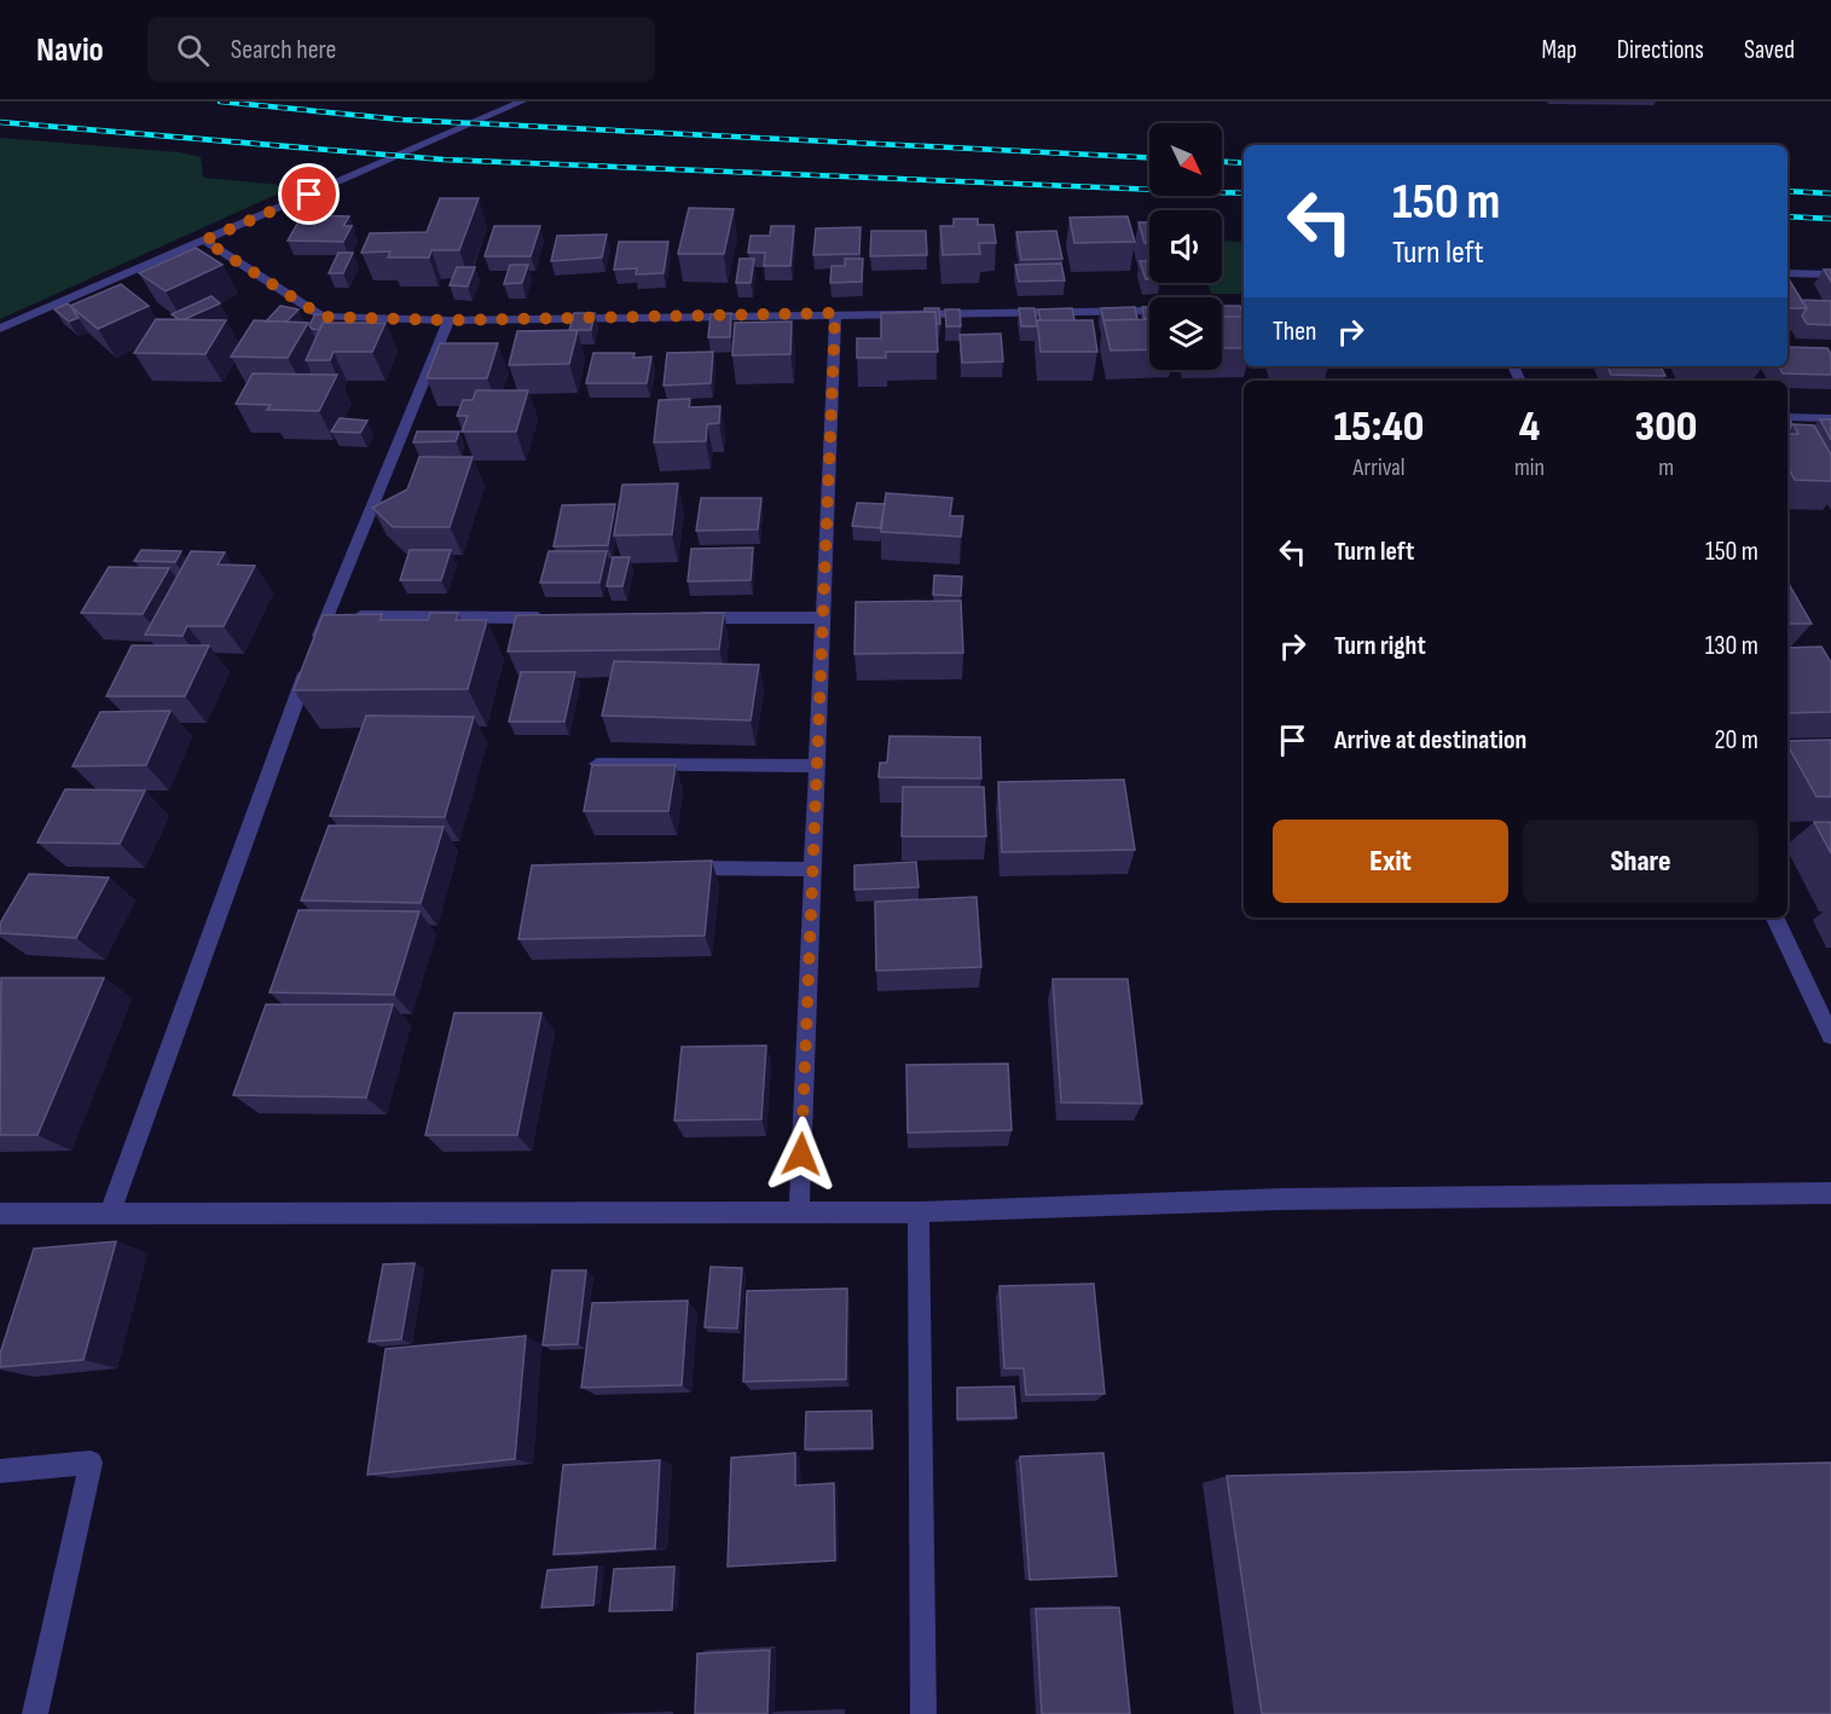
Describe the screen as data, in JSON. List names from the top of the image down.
{
  "north": "bottom right",
  "page": {
    "header": "Navio",
    "search": "Search here",
    "nav": ["Map", "Directions", "Saved"],
    "turn": ["150 m", "Turn left"],
    "then": "Then",
    "eta": [
      "15:40",
      "Arrival",
      "4",
      "min",
      "300",
      "m"
    ],
    "list": [
      {
        "name": "Turn left",
        "value": "150 m"
      },
      {
        "name": "Turn right",
        "value": "130 m"
      },
      {
        "name": "Arrive at destination",
        "value": "20 m"
      }
    ],
    "buttons": ["Exit", "Share"]
  }
}
